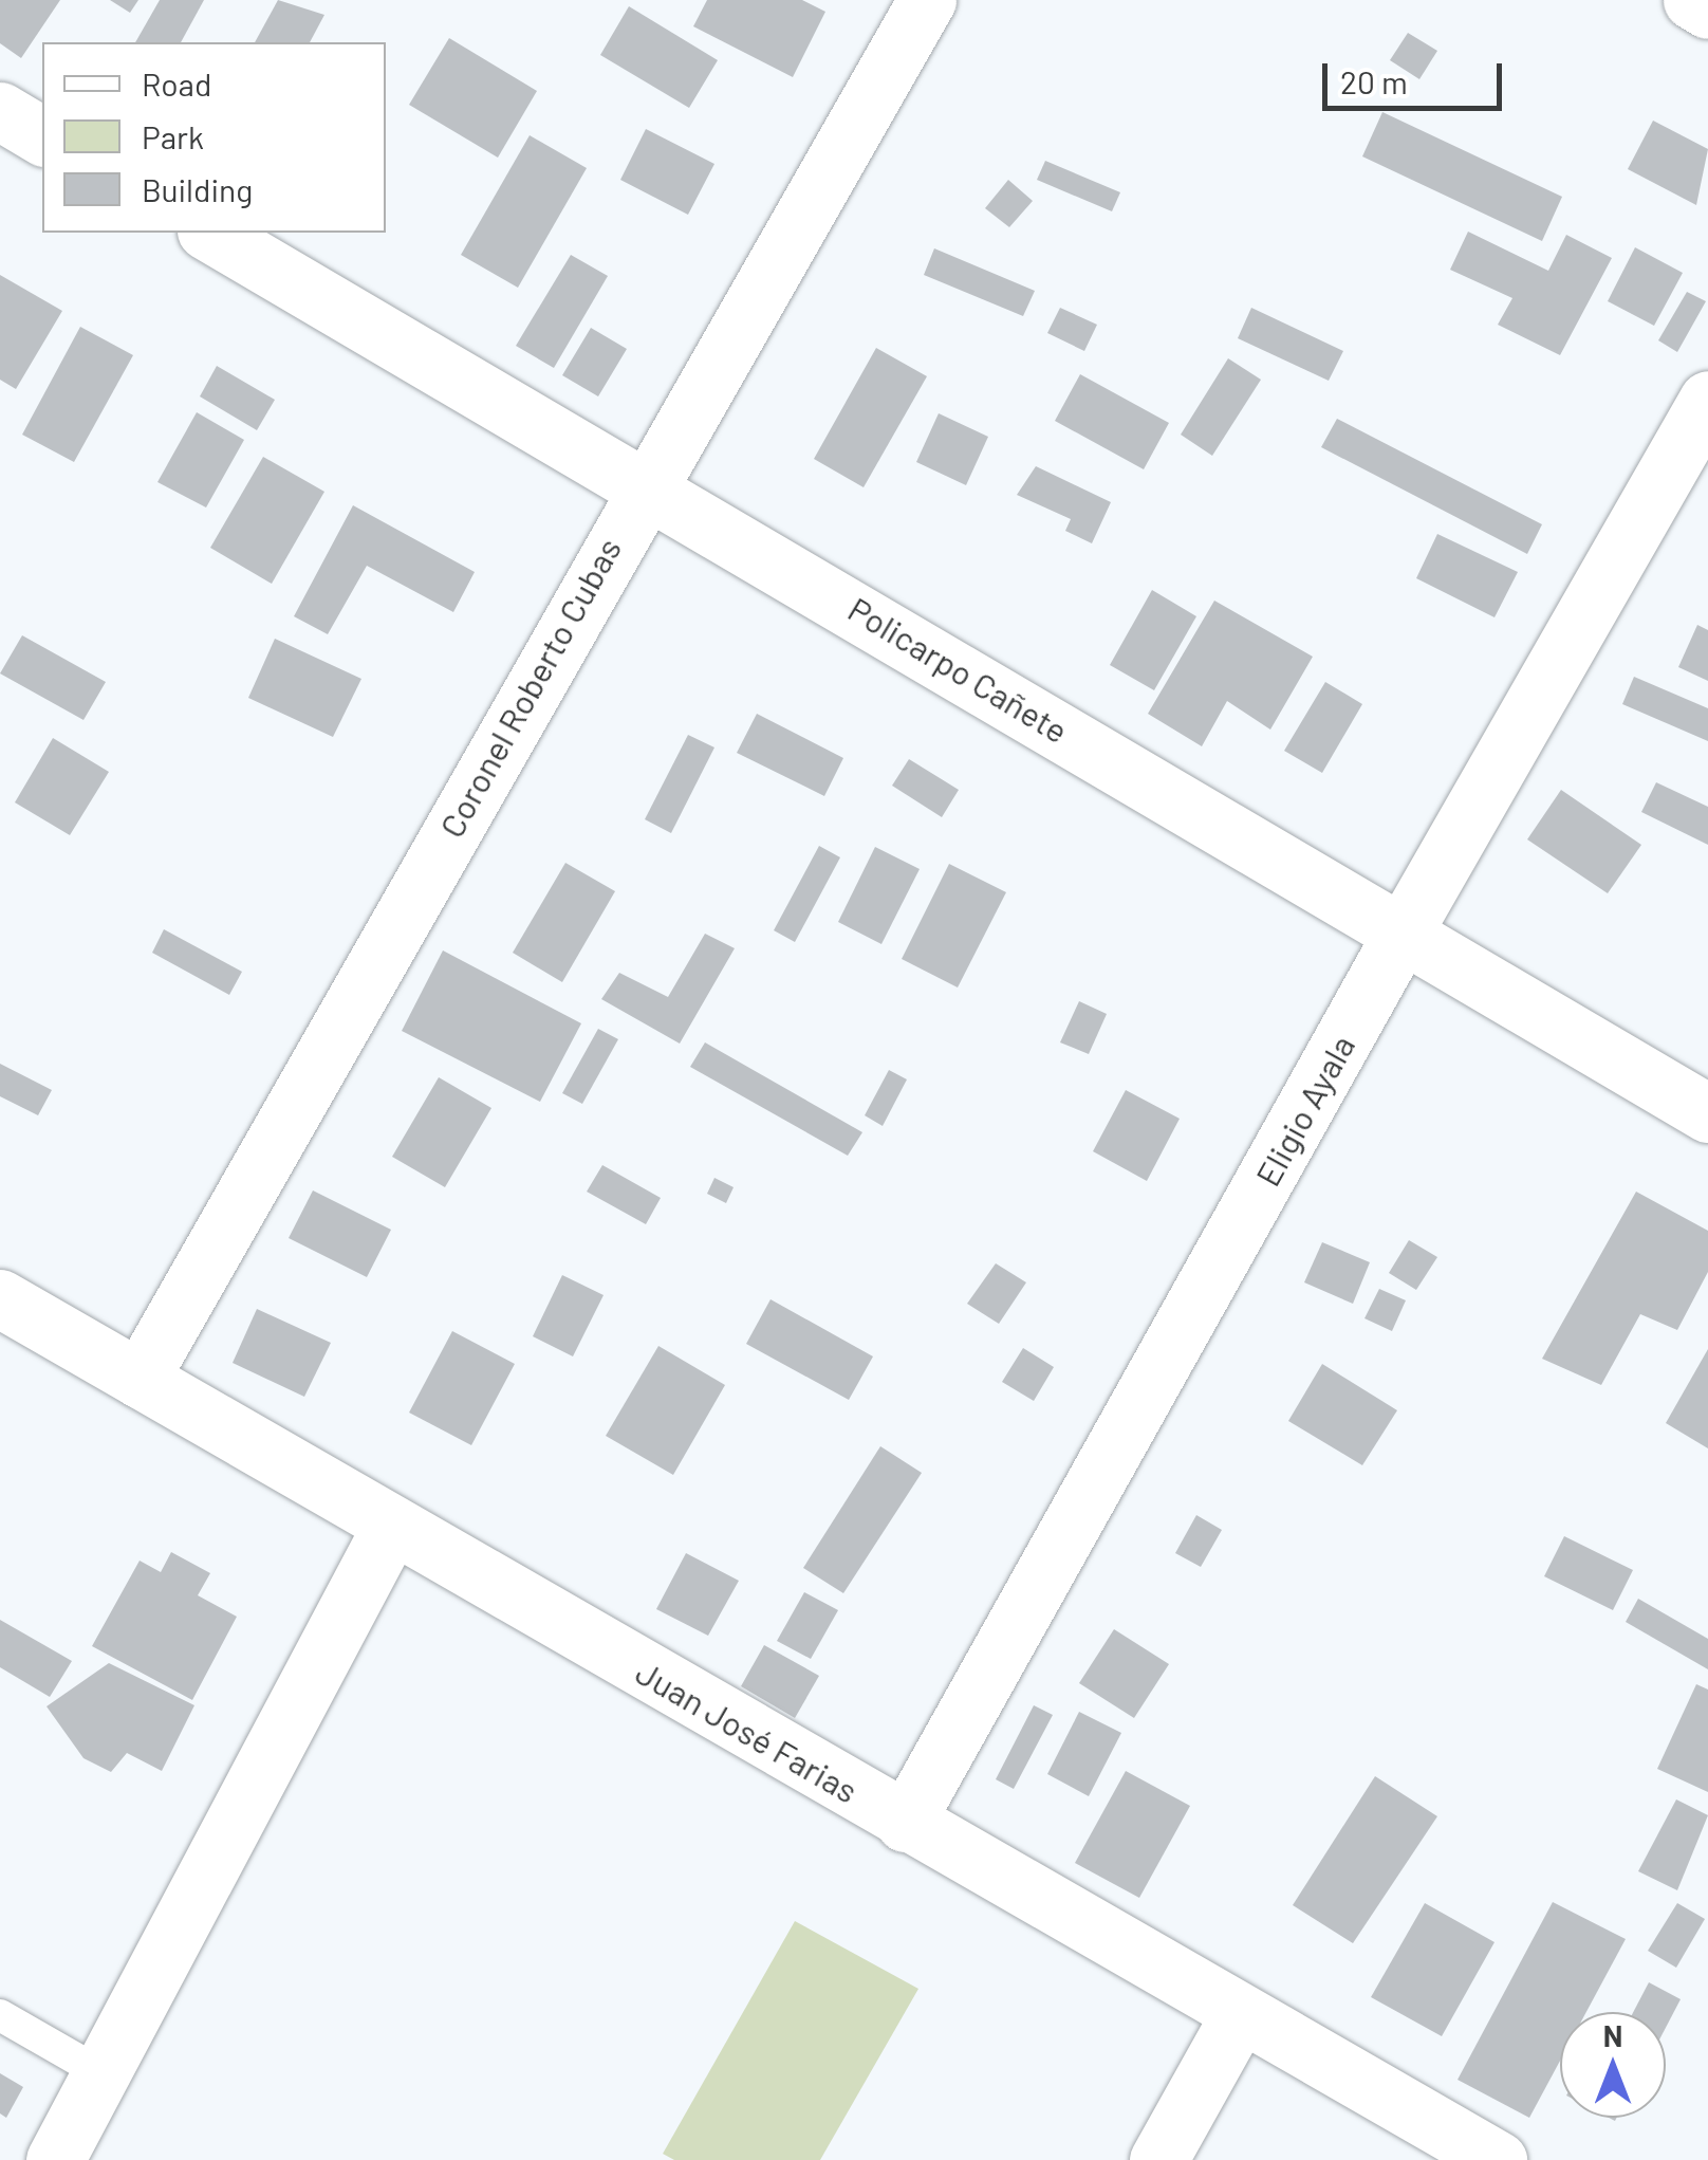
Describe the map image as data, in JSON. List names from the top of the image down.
{
  "streets": {
    "street": [
      "Policarpo Cañete",
      "Coronel Roberto Cubas",
      "Eligio Ayala",
      "Juan José Farias"
    ]
  },
  "crossings": [
    ["Policarpo Cañete", "Coronel Roberto Cubas"],
    ["Policarpo Cañete", "Eligio Ayala"],
    ["Coronel Roberto Cubas", "Juan José Farias"],
    ["Eligio Ayala", "Juan José Farias"]
  ],
  "legend": ["Road", "Park", "Building"],
  "scale_bar": "20 m",
  "north": "top"
}
